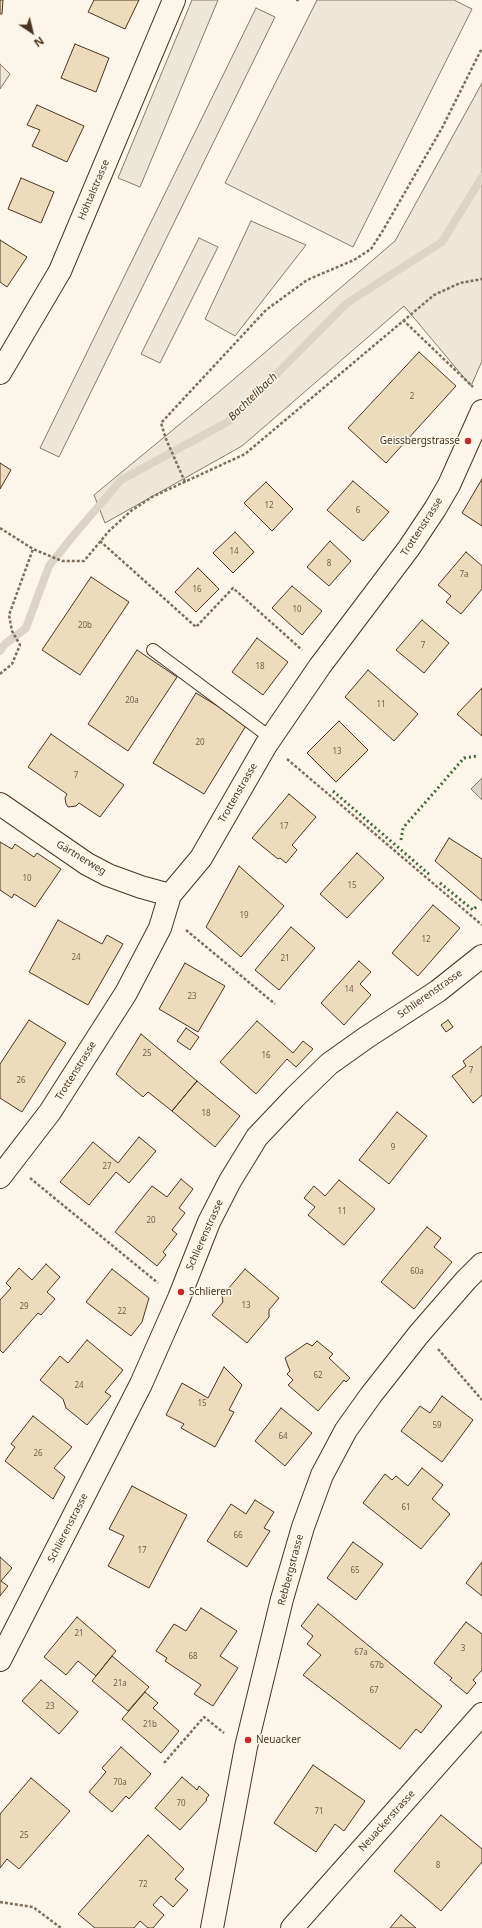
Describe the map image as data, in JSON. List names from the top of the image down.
{
  "streets": {
    "street": [
      "Höhtalstrasse",
      "Trottenstrasse",
      "Gärtnerweg",
      "Schlierenstrasse",
      "Rebbergstrasse",
      "Neuackerstrasse"
    ]
  },
  "crossings": [
    ["Trottenstrasse", "Gärtnerweg"]
  ],
  "water": ["Bachtelibach"],
  "places": ["Geissbergstrasse", "Schlieren", "Neuacker"],
  "house_numbers": [
    "2",
    "12",
    "6",
    "14",
    "8",
    "7a",
    "16",
    "10",
    "20b",
    "7",
    "18",
    "20a",
    "11",
    "20",
    "13",
    "7",
    "17",
    "10",
    "15",
    "19",
    "12",
    "24",
    "21",
    "14",
    "23",
    "25",
    "16",
    "7",
    "26",
    "18",
    "9",
    "27",
    "11",
    "20",
    "60a",
    "13",
    "29",
    "22",
    "62",
    "24",
    "15",
    "59",
    "64",
    "26",
    "61",
    "66",
    "17",
    "65",
    "21",
    "3",
    "67a",
    "68",
    "67b",
    "21a",
    "67",
    "23",
    "21b",
    "70a",
    "70",
    "71",
    "25",
    "8",
    "72"
  ],
  "north": "bottom right"
}
